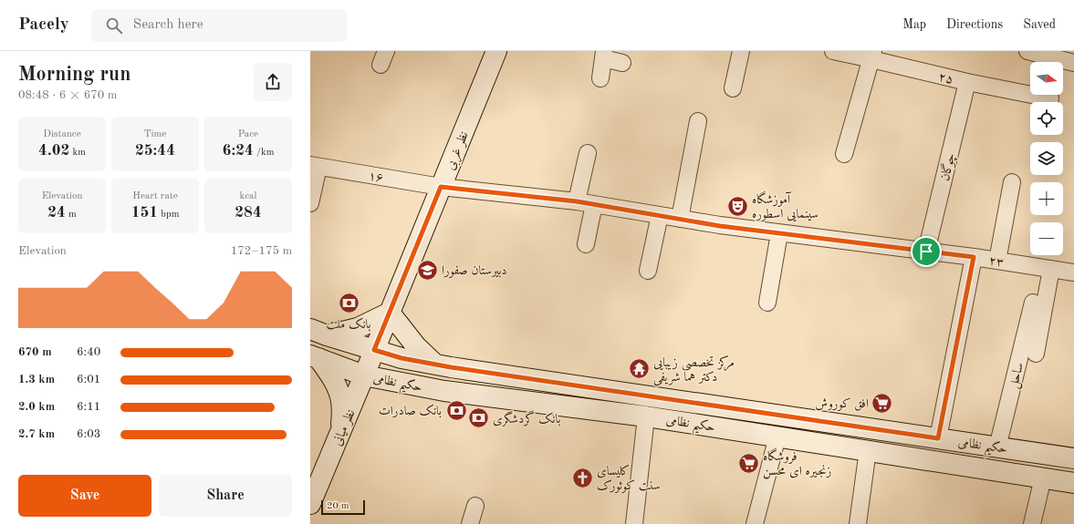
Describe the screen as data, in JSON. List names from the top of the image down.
{
  "streets": {
    "main road": ["نظر غربی", "حکیم نظامی", "نظر میانی"],
    "street": [
      "۲۵",
      "چوگان",
      "۱۶",
      "۲۳",
      "ساحل"
    ]
  },
  "crossings": [
    ["۲۵", "چوگان"],
    ["نظر غربی", "۱۶"],
    ["نظر غربی", "۲۳"],
    ["نظر غربی", "حکیم نظامی"],
    ["نظر غربی", "نظر میانی"],
    ["چوگان", "۲۳"],
    ["۱۶", "۲۳"],
    ["ساحل", "حکیم نظامی"],
    ["حکیم نظامی", "نظر میانی"]
  ],
  "places": {
    "theatre": ["آموزشگاه سینمایی اسطوره"],
    "school or university": ["دبیرستان صفورا"],
    "bank": ["بانک ملت", "بانک صادرات", "بانک گردشگری"],
    "temple": ["مرکز تخصصی زیبایی دکتر هما شریفی"],
    "supermarket": ["افق کوروش", "فروشگاه زنجیره ای محسن"],
    "church": ["کلیسای سنت کوئورک"]
  },
  "scale_bar": "20 m",
  "north": "right",
  "page": {
    "header": "Pacely",
    "search": "Search here",
    "nav": ["Map", "Directions", "Saved"],
    "heading": ["Morning run", "08:48 · 6 × 670 m"],
    "map_buttons": ["+", "−"],
    "stats": [
      ["Distance", "4.02 km"],
      ["Time", "25:44"],
      ["Pace", "6:24 /km"],
      ["Elevation", "24 m"],
      ["Heart rate", "151 bpm"],
      ["kcal", "284"]
    ],
    "chart": ["Elevation", "172–175 m"],
    "list": [
      {
        "name": "670 m",
        "note": "6:40"
      },
      {
        "name": "1.3 km",
        "note": "6:01"
      },
      {
        "name": "2.0 km",
        "note": "6:11"
      },
      {
        "name": "2.7 km",
        "note": "6:03"
      }
    ],
    "buttons": ["Save", "Share"],
    "scale": "20 m"
  }
}
